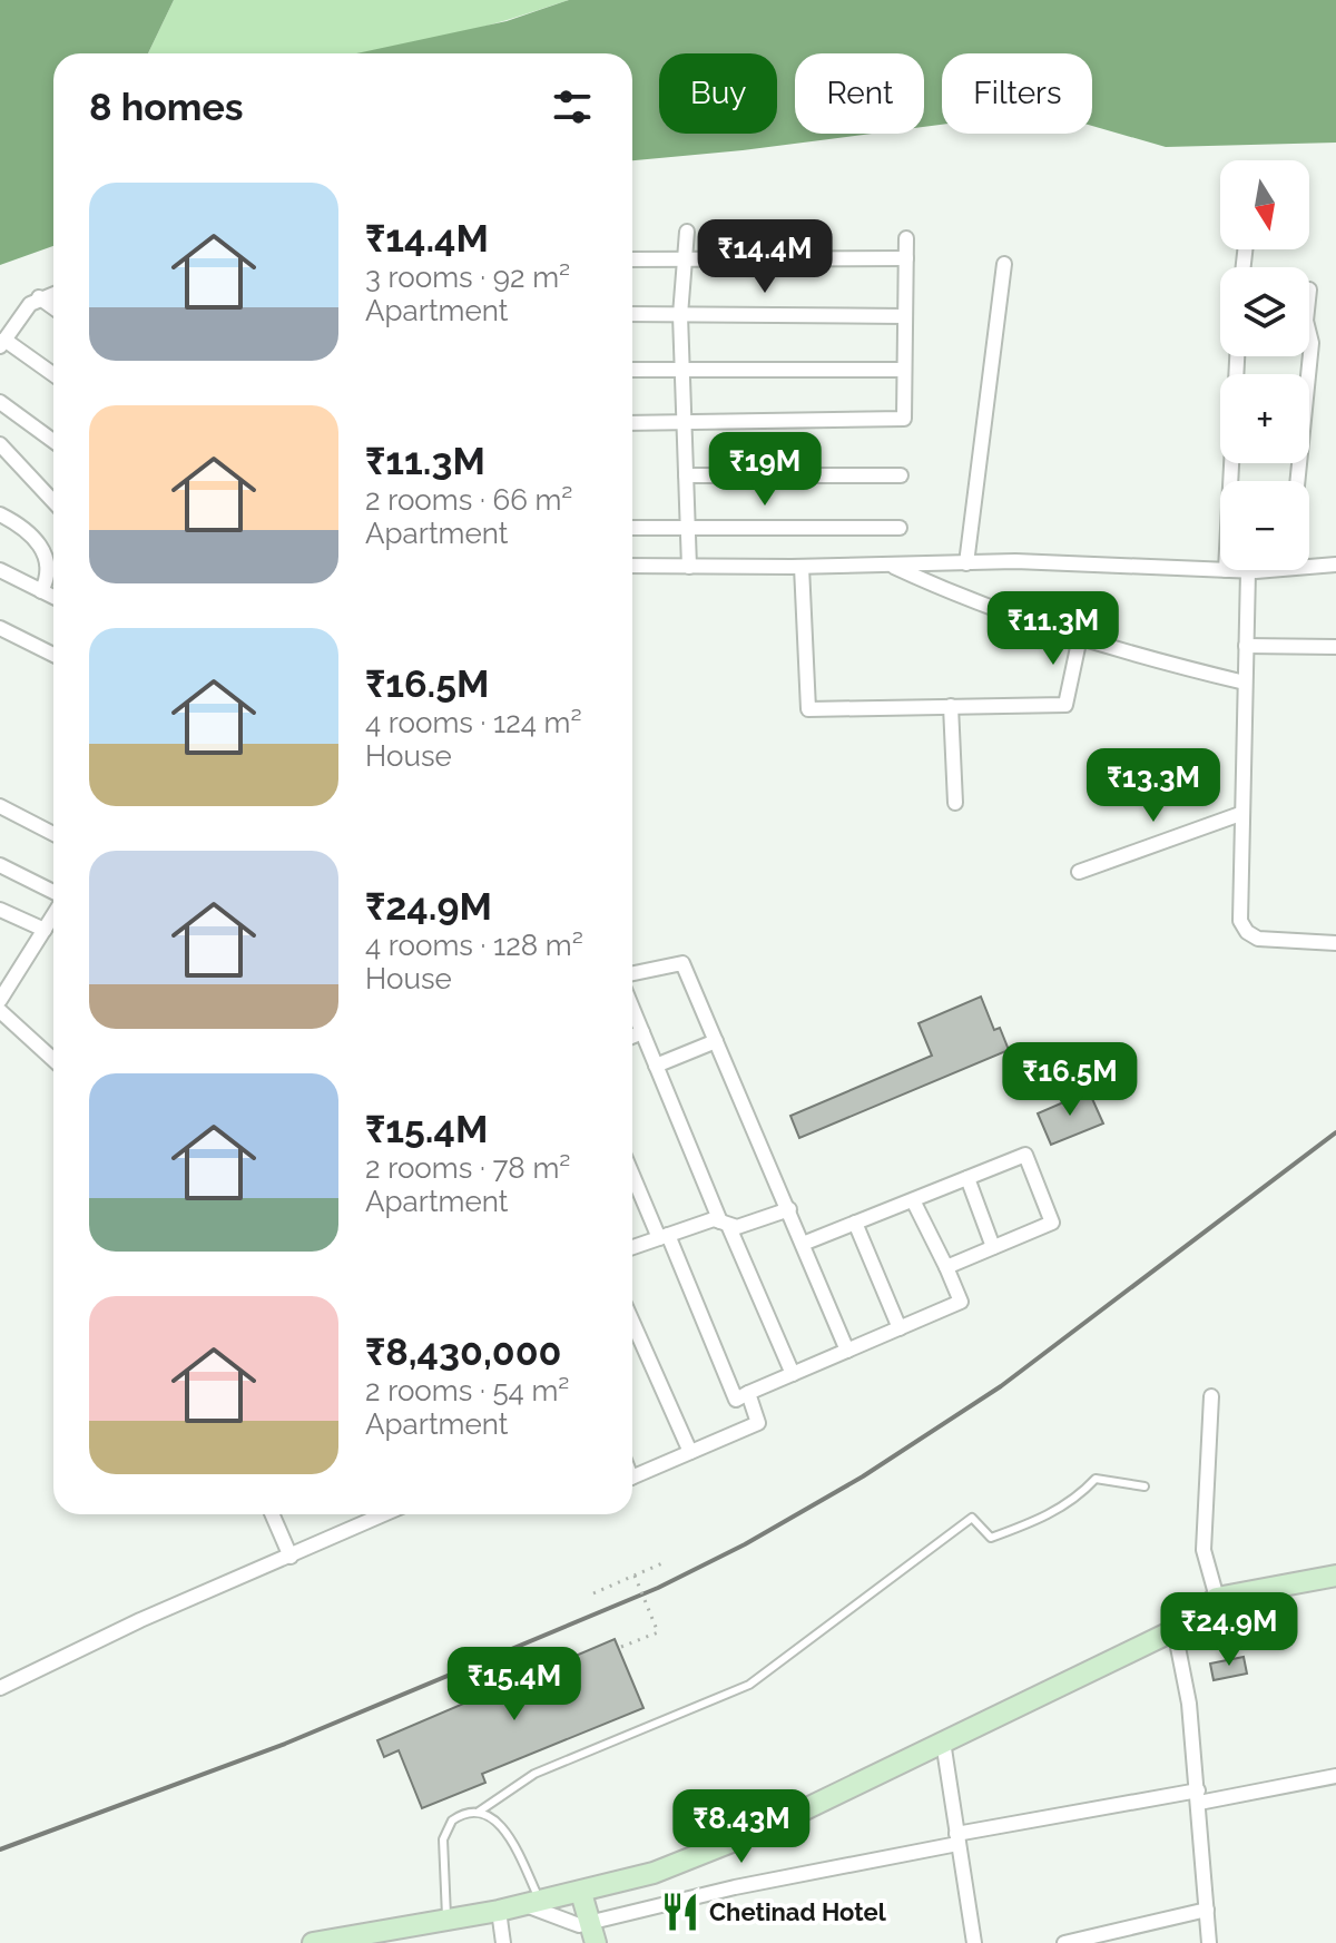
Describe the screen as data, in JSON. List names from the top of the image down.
{
  "places": {
    "restaurant": ["Chetinad Hotel"]
  },
  "north": "bottom",
  "page": {
    "chip": ["Buy", "Rent", "Filters"],
    "heading": "8 homes",
    "map_buttons": ["+", "−"],
    "list": [
      {
        "name": "₹14.4M",
        "note": "3 rooms · 92 m² · Apartment"
      },
      {
        "name": "₹11.3M",
        "note": "2 rooms · 66 m² · Apartment"
      },
      {
        "name": "₹16.5M",
        "note": "4 rooms · 124 m² · House"
      },
      {
        "name": "₹24.9M",
        "note": "4 rooms · 128 m² · House"
      },
      {
        "name": "₹15.4M",
        "note": "2 rooms · 78 m² · Apartment"
      },
      {
        "name": "₹8,430,000",
        "note": "2 rooms · 54 m² · Apartment"
      }
    ],
    "price": [
      "₹14.4M",
      "₹19M",
      "₹11.3M",
      "₹13.3M",
      "₹16.5M",
      "₹24.9M",
      "₹15.4M",
      "₹8.43M"
    ]
  }
}
